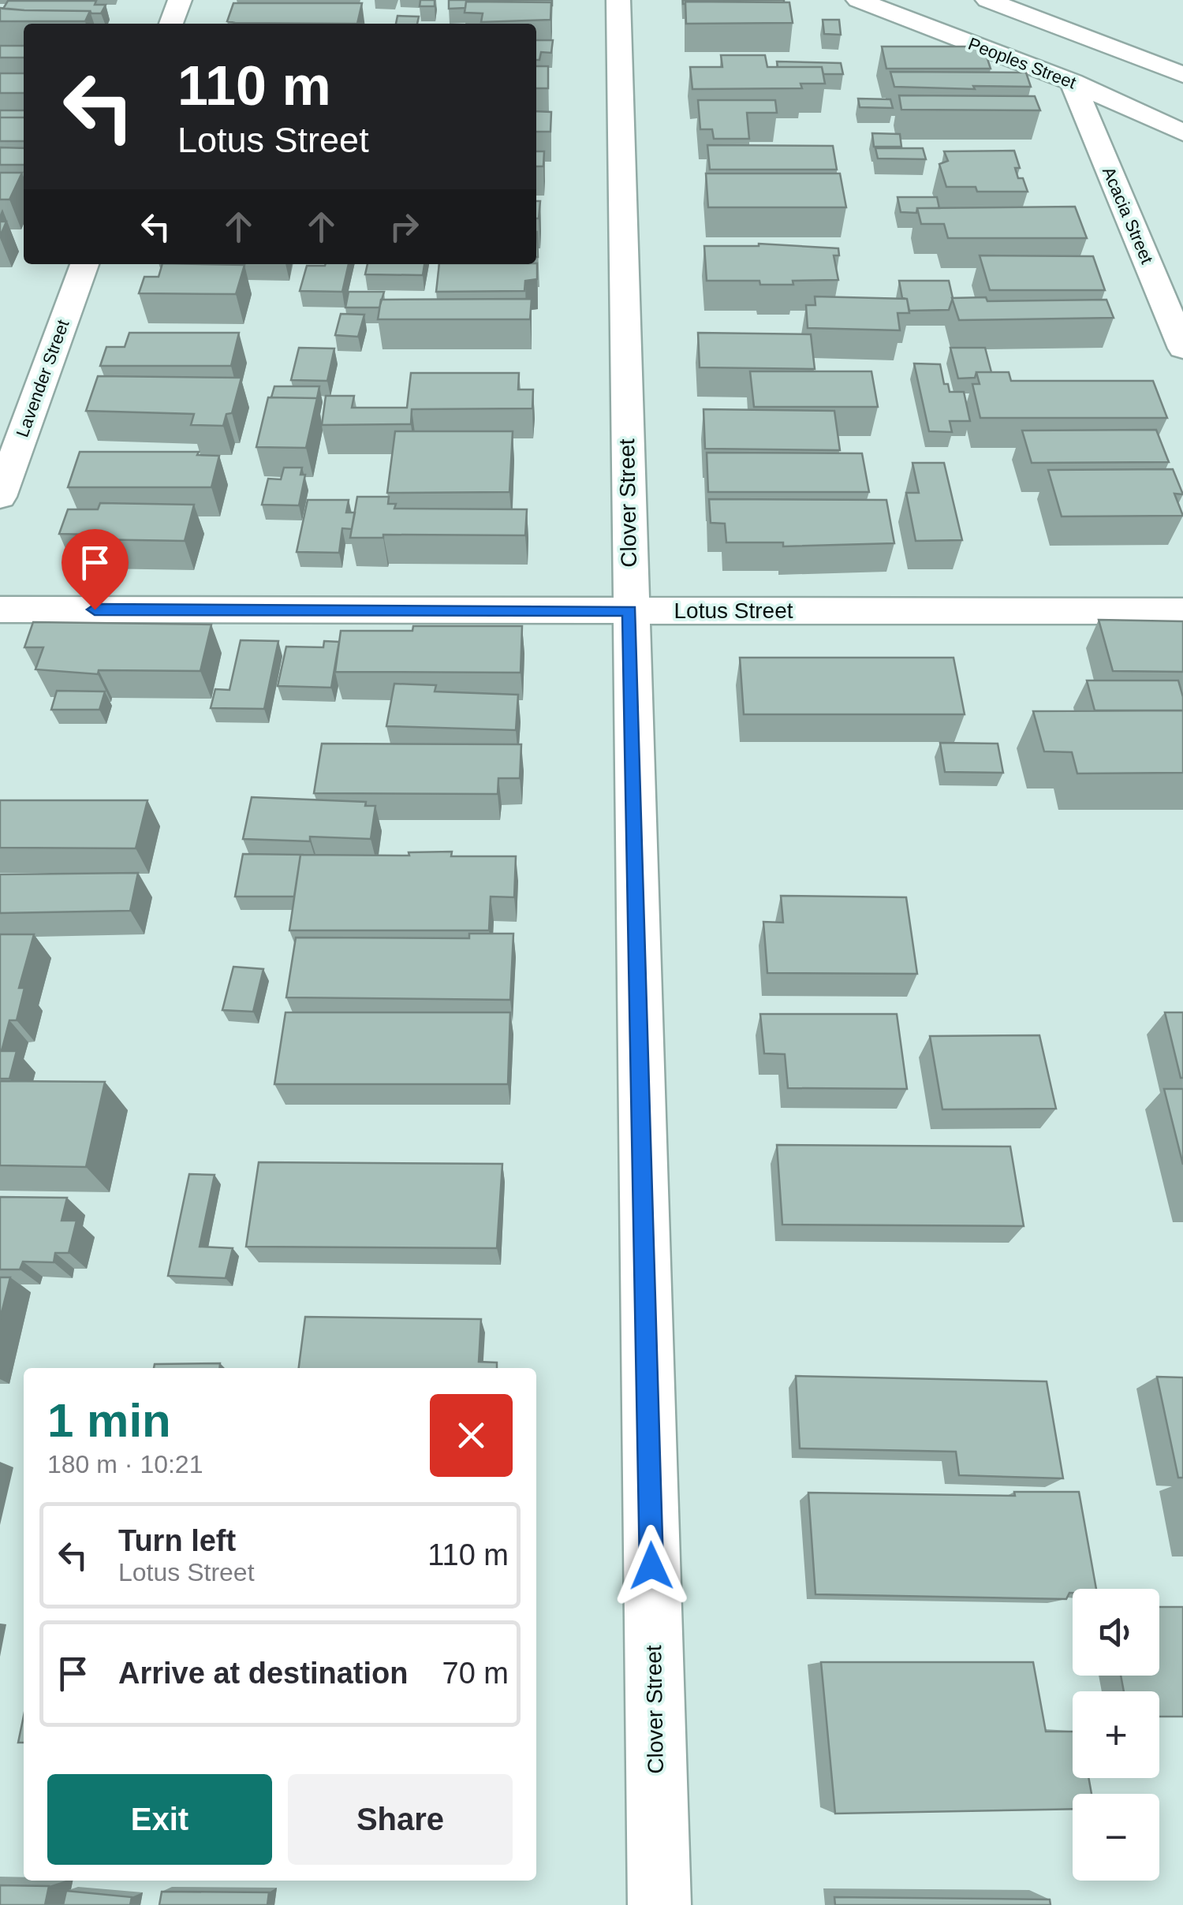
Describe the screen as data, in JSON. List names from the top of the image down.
{
  "streets": {
    "main road": [
      "Peoples Street",
      "Acacia Street",
      "Lavender Street",
      "Clover Street",
      "Lotus Street"
    ]
  },
  "crossings": [
    ["Peoples Street", "Acacia Street"],
    ["Clover Street", "Lotus Street"]
  ],
  "page": {
    "turn": ["110 m", "Lotus Street"],
    "heading": ["1 min", "180 m · 10:21"],
    "list": [
      {
        "name": "Turn left",
        "note": "Lotus Street",
        "value": "110 m"
      },
      {
        "name": "Arrive at destination",
        "value": "70 m"
      }
    ],
    "map_buttons": ["+", "−"],
    "buttons": ["Exit", "Share"]
  }
}
